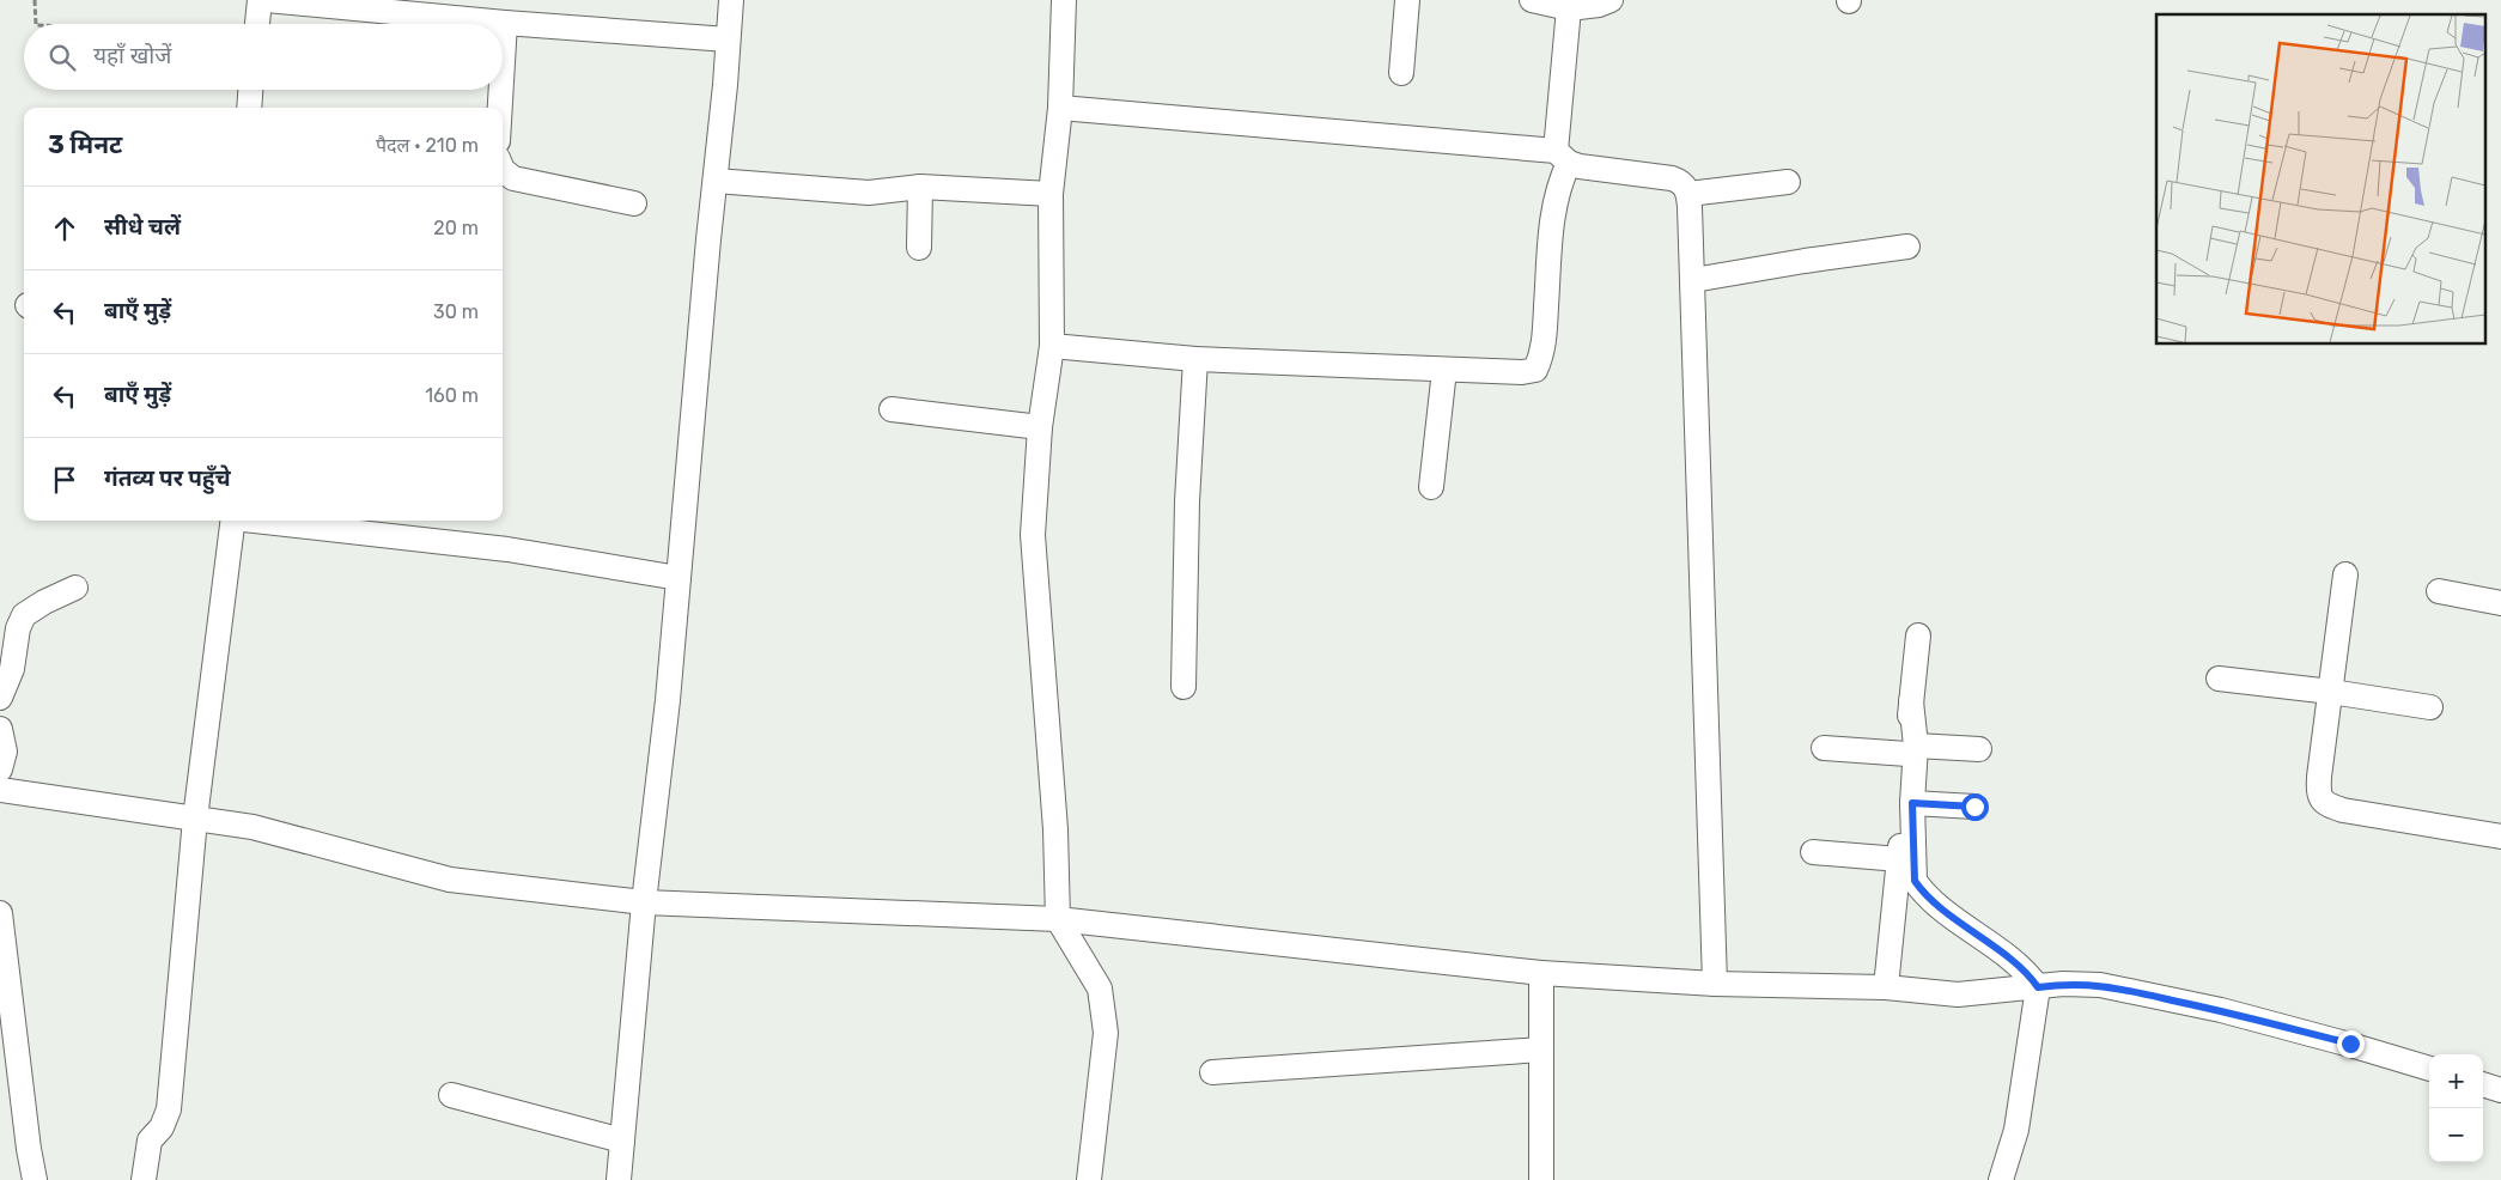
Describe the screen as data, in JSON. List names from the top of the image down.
{
  "page": {
    "search": "यहाँ खोजें",
    "heading": ["3 मिनट", "पैदल · 210 m"],
    "list": [
      ["सीधे चलें", "20 m"],
      ["बाएँ मुड़ें", "30 m"],
      ["बाएँ मुड़ें", "160 m"],
      "गंतव्य पर पहुँचे"
    ],
    "map_buttons": ["+", "−"]
  }
}
